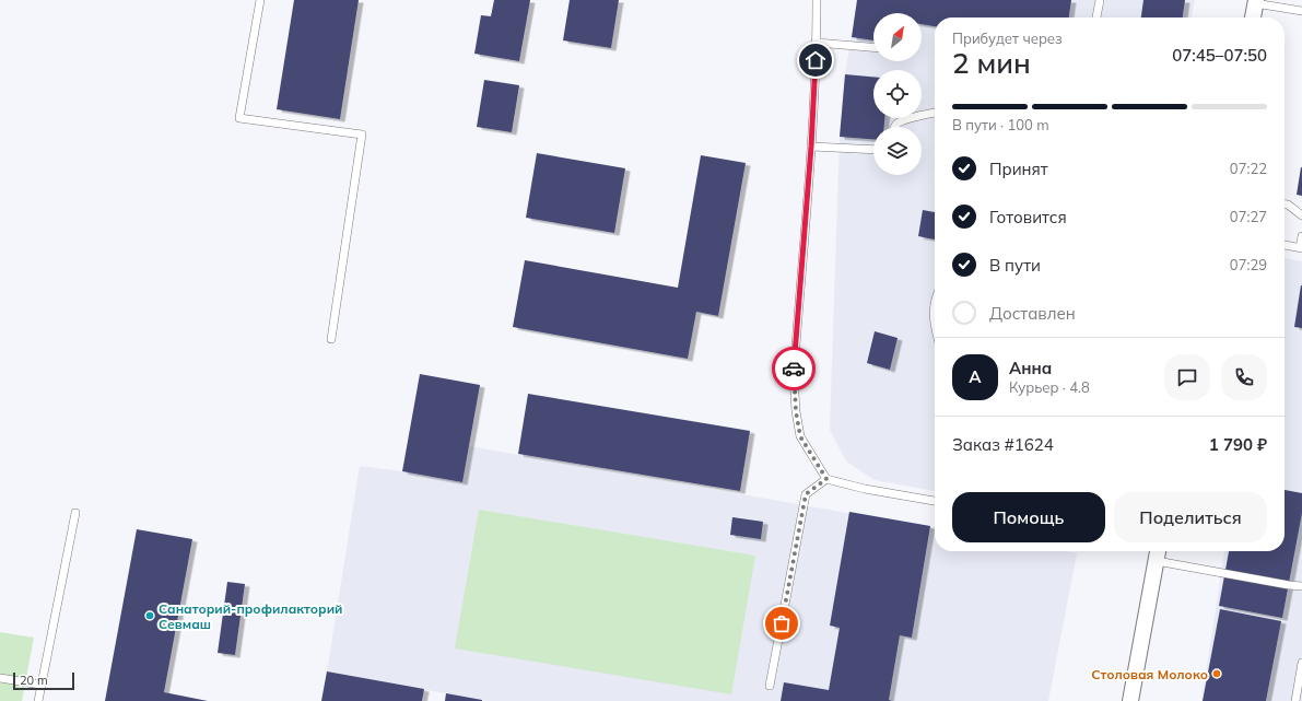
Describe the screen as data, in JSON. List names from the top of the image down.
{
  "places": ["Санаторий-профилакторий Севмаш", "Столовая Молоко"],
  "scale_bar": "20 m",
  "north": "top right",
  "page": {
    "heading": ["2 мин", "Прибудет через", "07:45–07:50"],
    "panel": [
      "Анна",
      "Курьер · 4.8",
      "Заказ #1624",
      "1 790 ₽"
    ],
    "bar": "В пути · 100 m",
    "list": [
      ["Принят", "07:22"],
      ["Готовится", "07:27"],
      ["В пути", "07:29"],
      "Доставлен"
    ],
    "round": "А",
    "buttons": ["Помощь", "Поделиться"],
    "scale": "20 m"
  }
}
